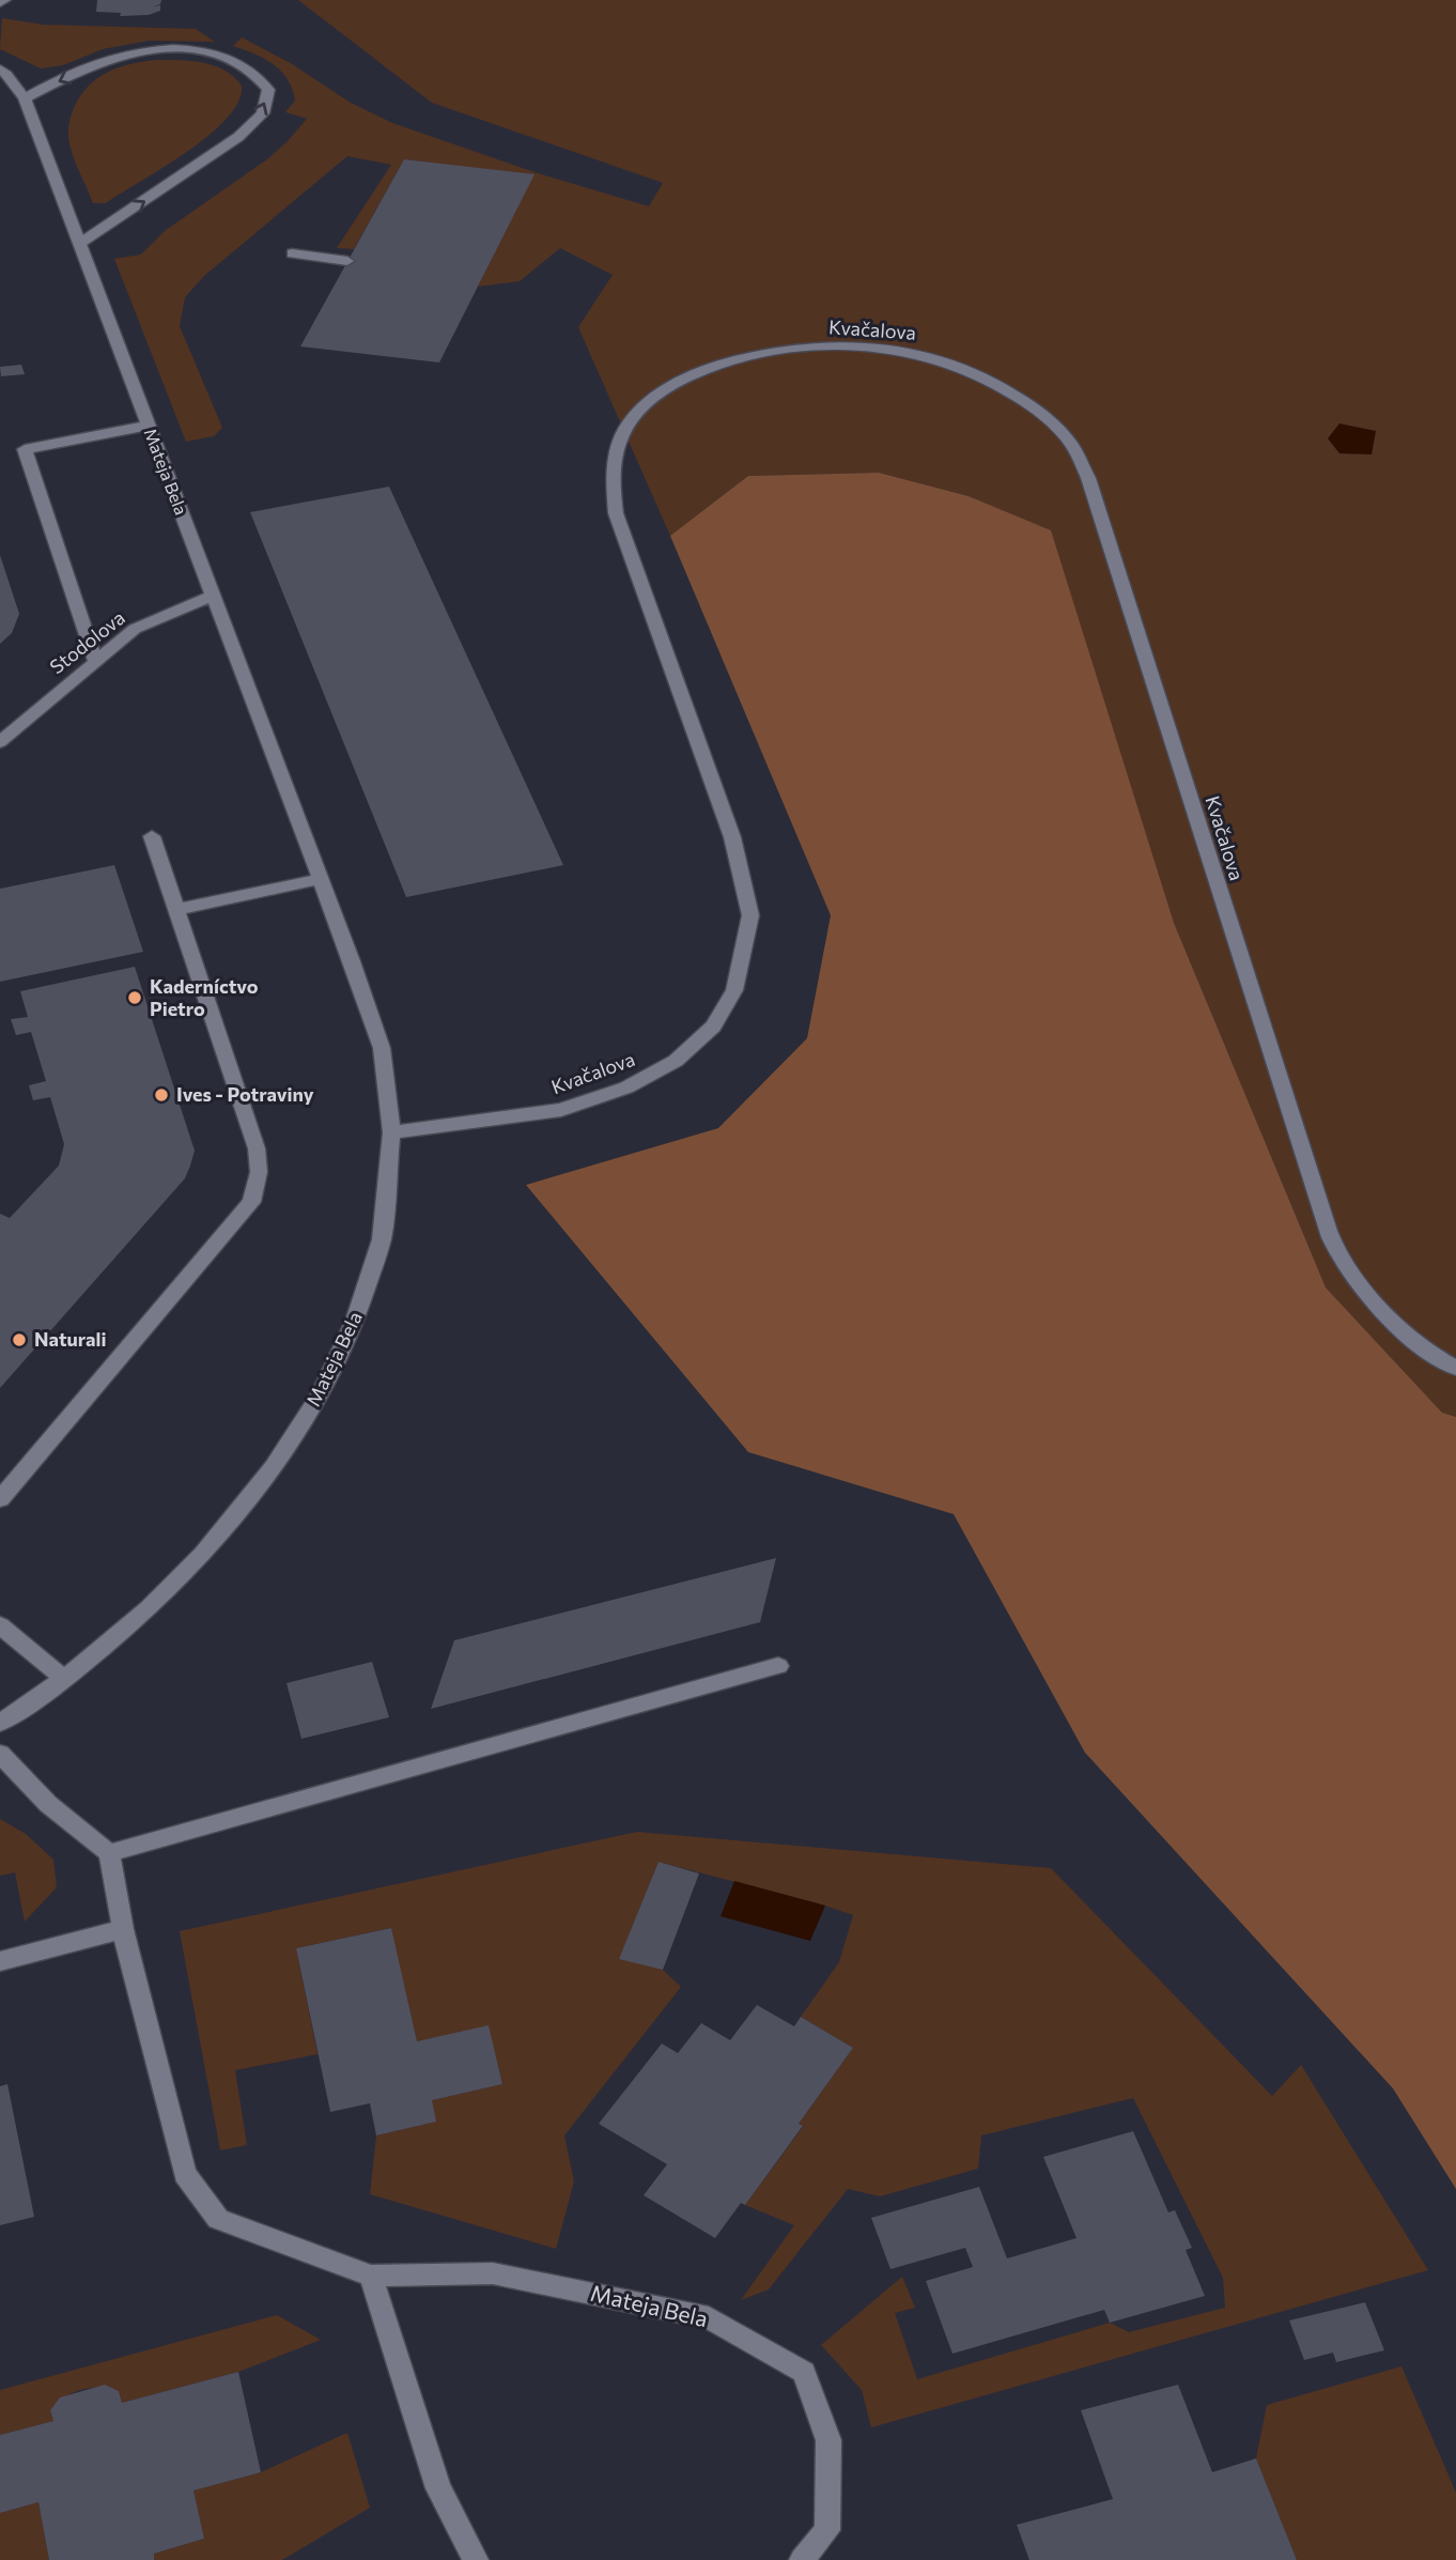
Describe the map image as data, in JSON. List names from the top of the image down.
{
  "streets": {
    "street": ["Kvačalova", "Mateja Bela", "Stodolova"]
  },
  "crossings": [
    ["Kvačalova", "Mateja Bela"],
    ["Mateja Bela", "Stodolova"]
  ],
  "places": ["Kaderníctvo Pietro", "Ives - Potraviny", "Naturali"]
}
